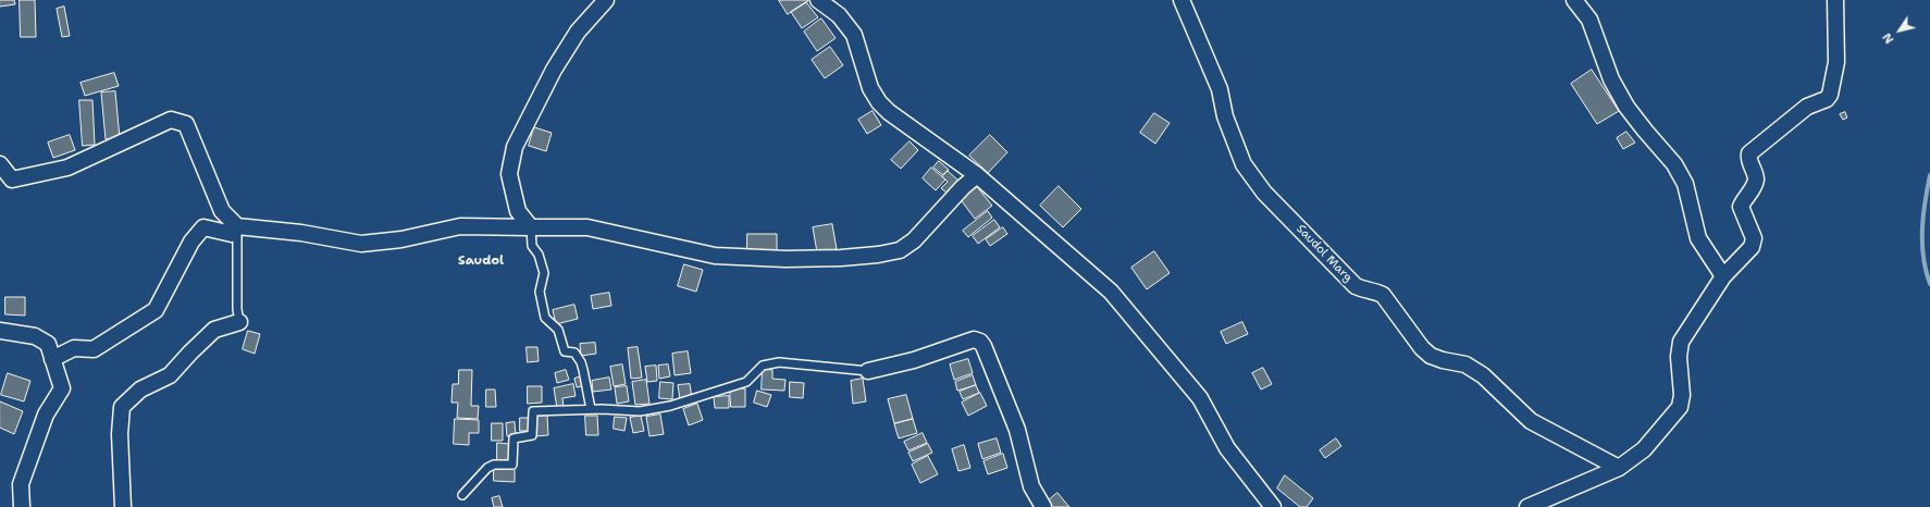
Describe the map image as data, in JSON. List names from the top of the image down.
{
  "streets": {
    "street": ["Saudol Marg"]
  },
  "districts": ["Saudol"],
  "north": "bottom left"
}
